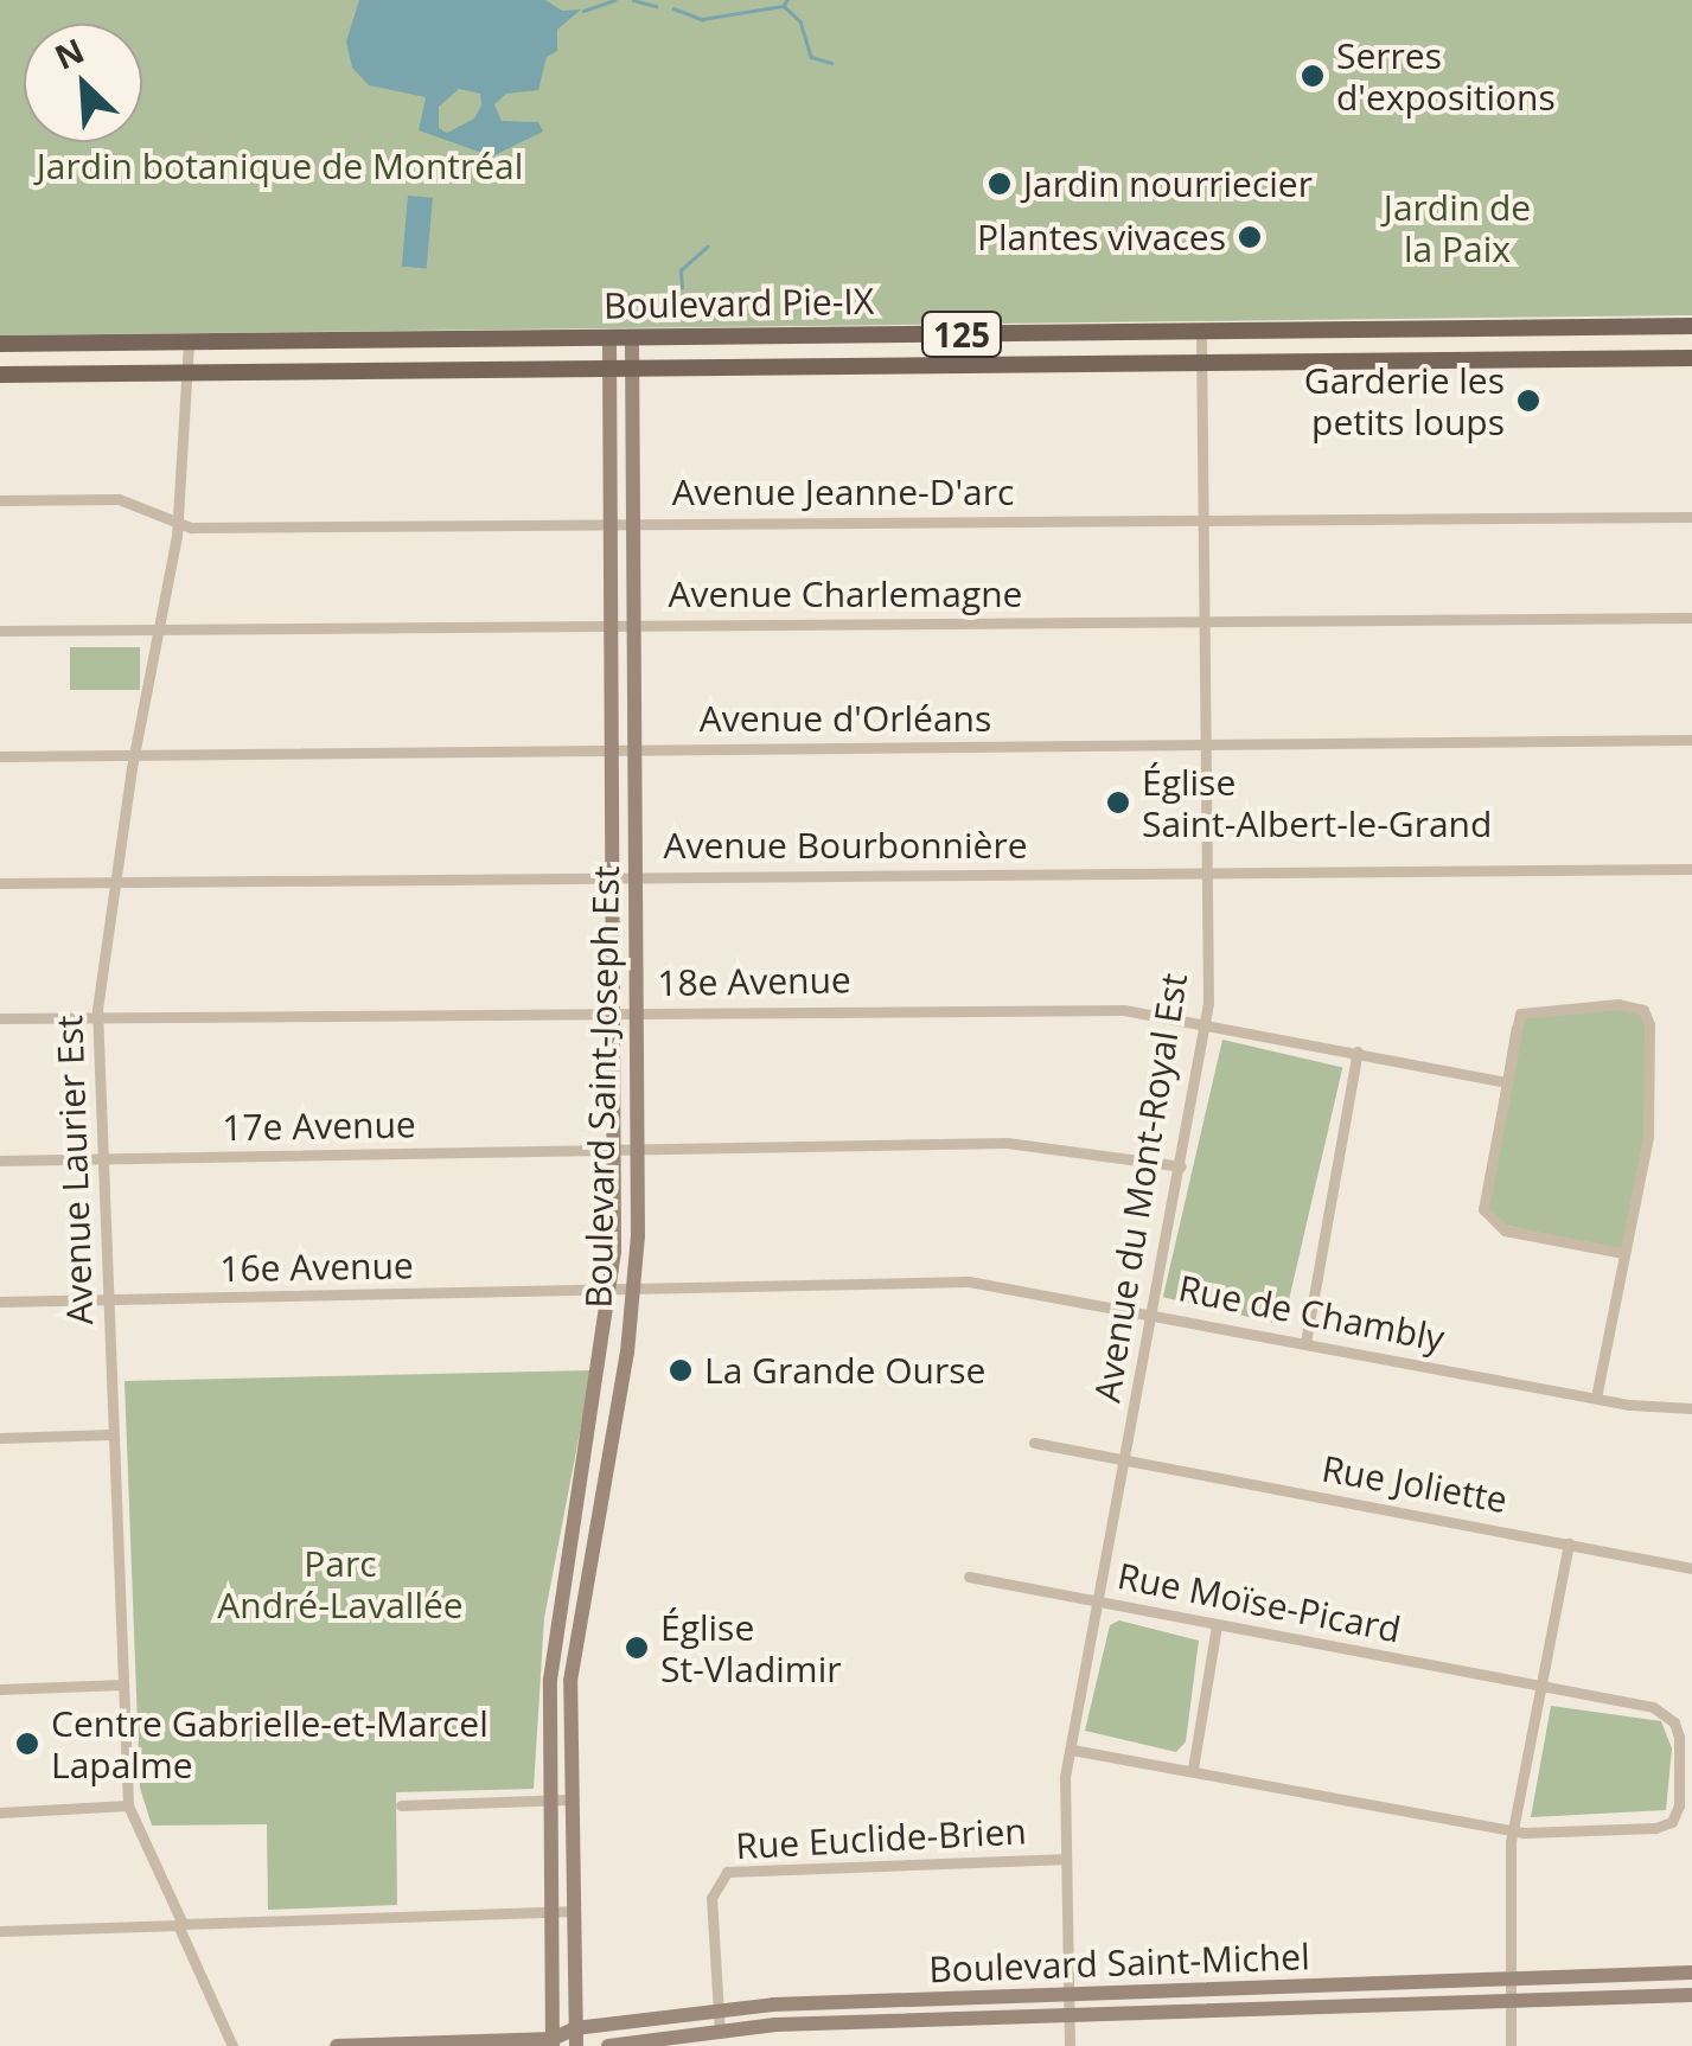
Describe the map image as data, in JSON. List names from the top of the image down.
{
  "streets": {
    "main road": [
      "Boulevard Pie-IX",
      "125",
      "Boulevard Saint-Joseph Est",
      "Boulevard Saint-Michel"
    ],
    "street": [
      "Avenue Jeanne-D'arc",
      "Avenue Charlemagne",
      "Avenue d'Orléans",
      "Avenue Bourbonnière",
      "18e Avenue",
      "17e Avenue",
      "Avenue Laurier Est",
      "Avenue du Mont-Royal Est",
      "16e Avenue",
      "Rue de Chambly",
      "Rue Joliette",
      "Rue Moïse-Picard",
      "Rue Euclide-Brien"
    ]
  },
  "crossings": [
    ["Boulevard Pie-IX", "Boulevard Saint-Joseph Est"],
    ["Boulevard Pie-IX", "Avenue Laurier Est"],
    ["Boulevard Pie-IX", "Avenue du Mont-Royal Est"],
    ["Avenue Jeanne-D'arc", "Boulevard Saint-Joseph Est"],
    ["Avenue Jeanne-D'arc", "Avenue Laurier Est"],
    ["Avenue Jeanne-D'arc", "Avenue du Mont-Royal Est"],
    ["Avenue Charlemagne", "Boulevard Saint-Joseph Est"],
    ["Avenue Charlemagne", "Avenue Laurier Est"],
    ["Avenue Charlemagne", "Avenue du Mont-Royal Est"],
    ["Avenue d'Orléans", "Boulevard Saint-Joseph Est"],
    ["Avenue d'Orléans", "Avenue Laurier Est"],
    ["Avenue d'Orléans", "Avenue du Mont-Royal Est"],
    ["Avenue Bourbonnière", "Boulevard Saint-Joseph Est"],
    ["Avenue Bourbonnière", "Avenue Laurier Est"],
    ["Avenue Bourbonnière", "Avenue du Mont-Royal Est"],
    ["18e Avenue", "Boulevard Saint-Joseph Est"],
    ["18e Avenue", "Avenue Laurier Est"],
    ["18e Avenue", "Avenue du Mont-Royal Est"],
    ["Boulevard Saint-Joseph Est", "17e Avenue"],
    ["Boulevard Saint-Joseph Est", "16e Avenue"],
    ["Boulevard Saint-Joseph Est", "Rue de Chambly"],
    ["Boulevard Saint-Joseph Est", "Boulevard Saint-Michel"],
    ["17e Avenue", "Avenue Laurier Est"],
    ["17e Avenue", "Avenue du Mont-Royal Est"],
    ["Avenue Laurier Est", "16e Avenue"],
    ["Avenue du Mont-Royal Est", "Rue de Chambly"],
    ["Avenue du Mont-Royal Est", "Rue Joliette"],
    ["Avenue du Mont-Royal Est", "Rue Moïse-Picard"],
    ["Avenue du Mont-Royal Est", "Rue Euclide-Brien"],
    ["Avenue du Mont-Royal Est", "Boulevard Saint-Michel"],
    ["16e Avenue", "Rue de Chambly"],
    ["Rue Euclide-Brien", "Boulevard Saint-Michel"]
  ],
  "parks": ["Jardin botanique de Montréal", "Jardin de la Paix", "Parc André-Lavallée"],
  "places": [
    "Serres d'expositions",
    "Jardin nourriecier",
    "Plantes vivaces",
    "Garderie les petits loups",
    "Église Saint-Albert-le-Grand",
    "La Grande Ourse",
    "Église St-Vladimir",
    "Centre Gabrielle-et-Marcel Lapalme"
  ],
  "north": "top left"
}
